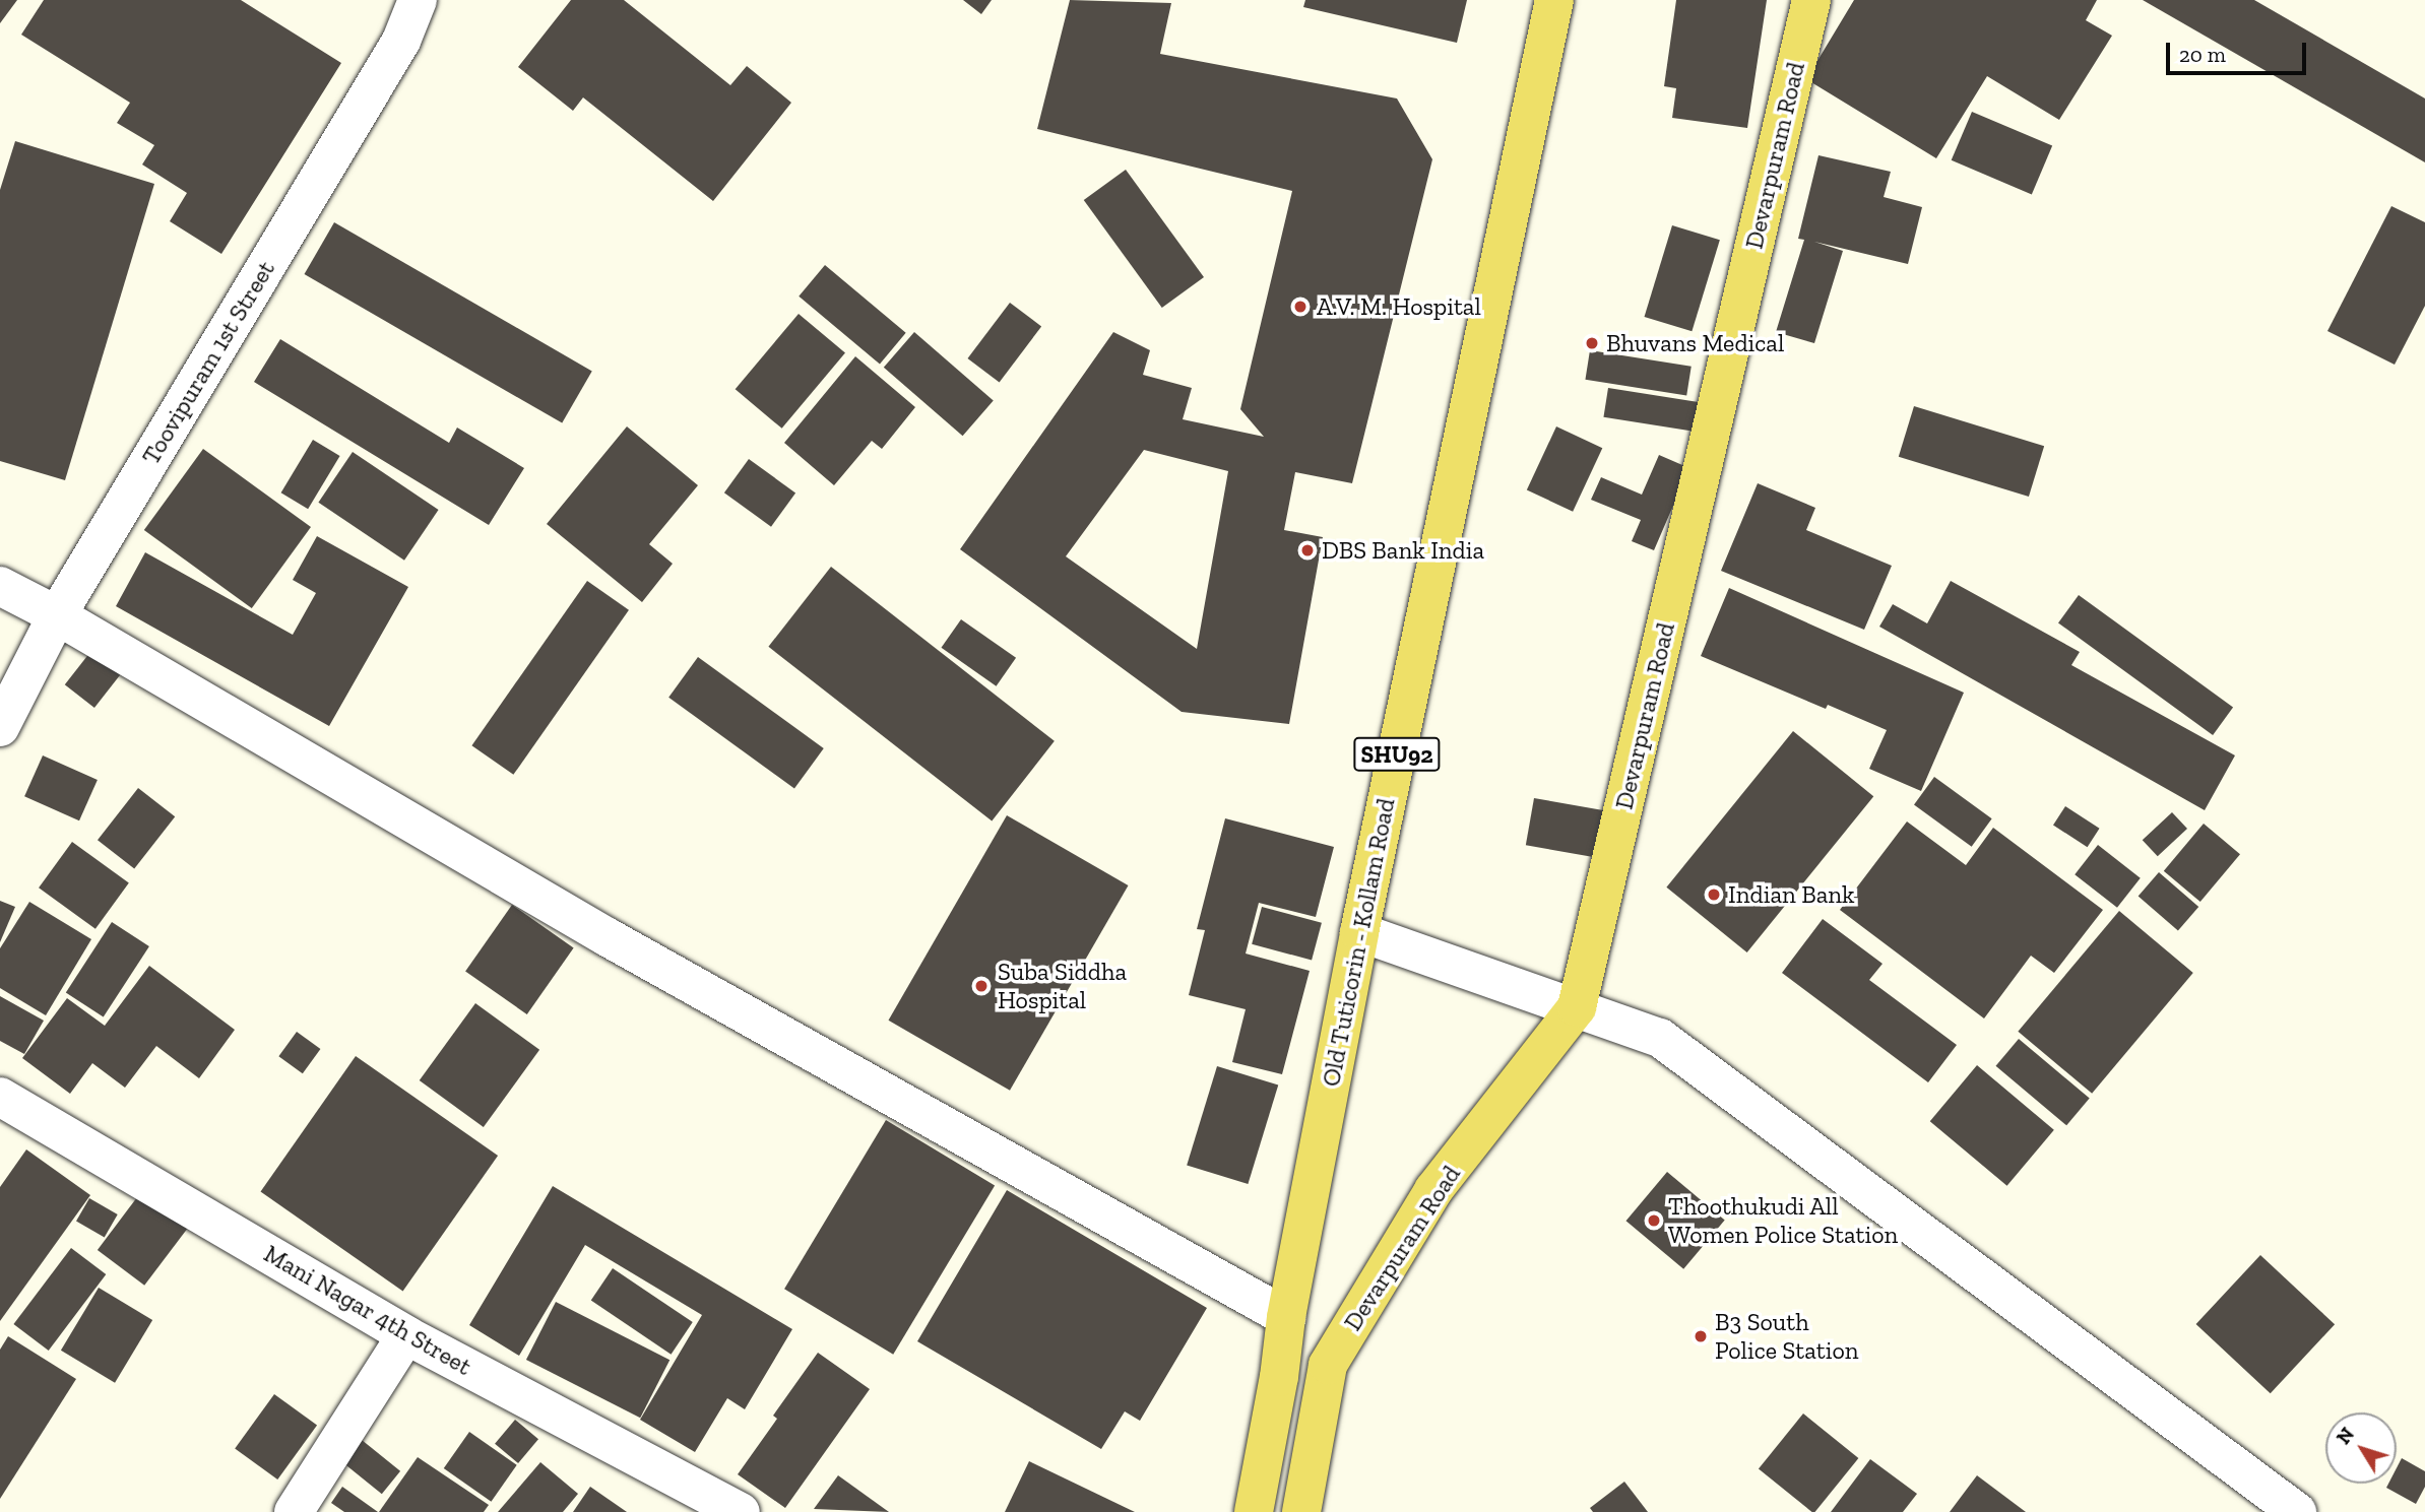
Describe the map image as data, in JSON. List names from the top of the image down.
{
  "streets": {
    "main road": ["Devarpuram Road", "SHU92", "Old Tuticorin - Kollam Road"],
    "street": ["Toovipuram 1st Street", "Mani Nagar 4th Street"]
  },
  "places": [
    "A.V. M. Hospital",
    "Bhuvans Medical",
    "DBS Bank India",
    "Indian Bank",
    "Suba Siddha Hospital",
    "Thoothukudi All Women Police Station",
    "B3 South Police Station"
  ],
  "scale_bar": "20 m",
  "north": "top left"
}
